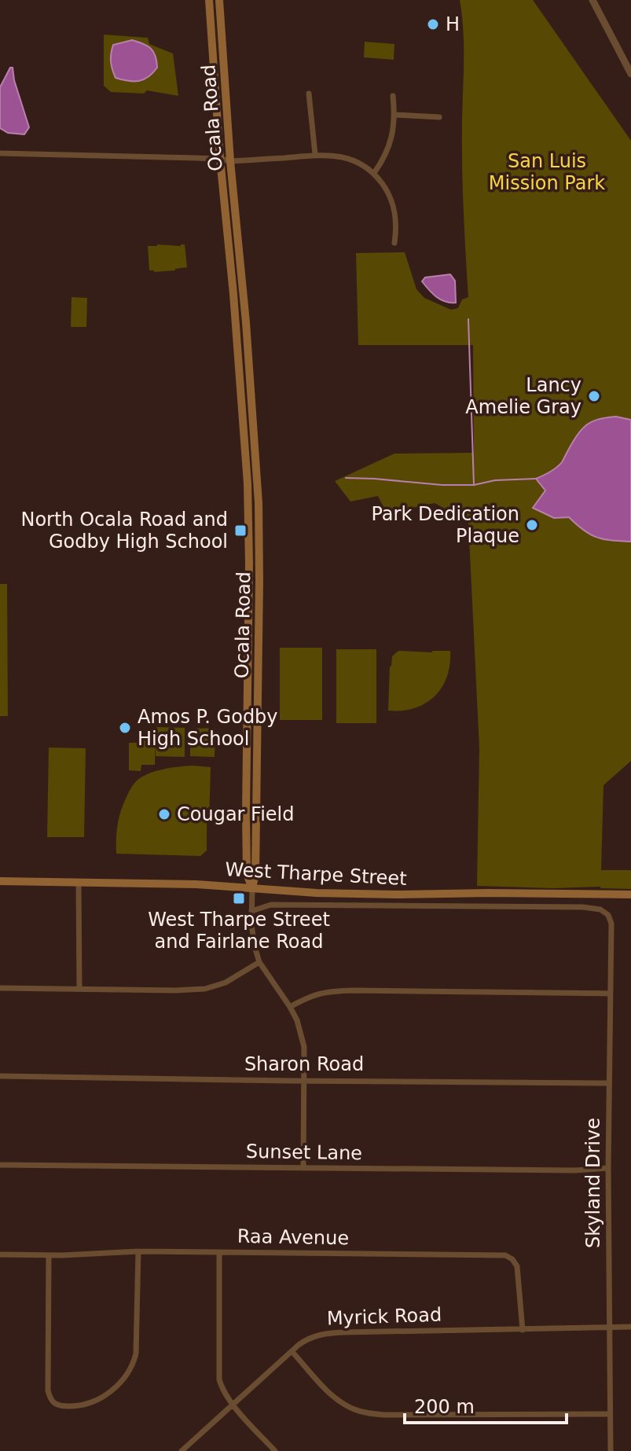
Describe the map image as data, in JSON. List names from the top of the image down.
{
  "streets": {
    "main road": ["Ocala Road", "West Tharpe Street"],
    "street": [
      "Sharon Road",
      "Sunset Lane",
      "Skyland Drive",
      "Raa Avenue",
      "Myrick Road"
    ]
  },
  "crossings": [
    ["Ocala Road", "West Tharpe Street"],
    ["Sharon Road", "Skyland Drive"],
    ["Sunset Lane", "Skyland Drive"],
    ["Skyland Drive", "Myrick Road"],
    ["Raa Avenue", "Myrick Road"]
  ],
  "parks": ["San Luis Mission Park"],
  "places": {
    "other": [
      "H",
      "Lancy Amelie Gray",
      "Park Dedication Plaque",
      "Amos P. Godby High School",
      "Cougar Field"
    ],
    "transit": ["North Ocala Road and Godby High School", "West Tharpe Street and Fairlane Road"]
  },
  "scale_bar": "200 m"
}
